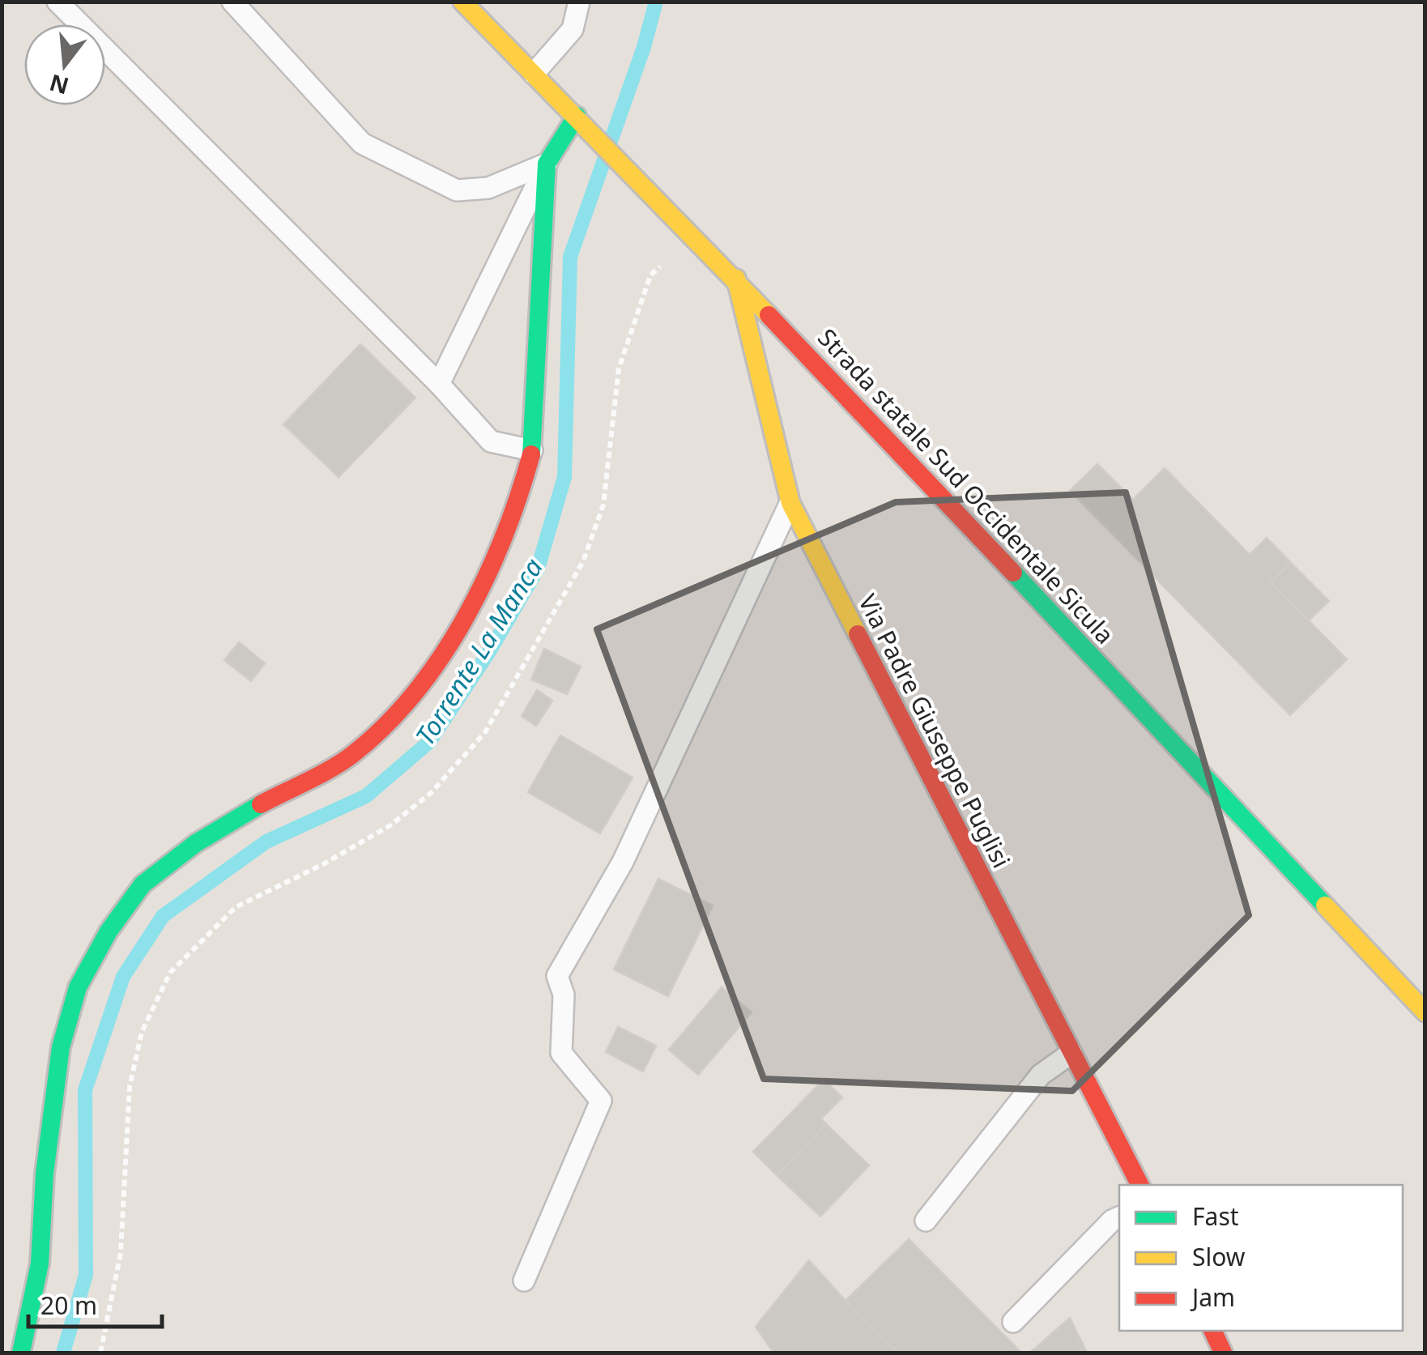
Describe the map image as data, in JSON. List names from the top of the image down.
{
  "streets": {
    "main road": ["Strada statale Sud Occidentale Sicula", "Via Padre Giuseppe Puglisi"]
  },
  "crossings": [
    ["Strada statale Sud Occidentale Sicula", "Via Padre Giuseppe Puglisi"]
  ],
  "water": ["Torrente La Manca"],
  "legend": ["Fast", "Slow", "Jam"],
  "scale_bar": "20 m",
  "north": "bottom"
}
